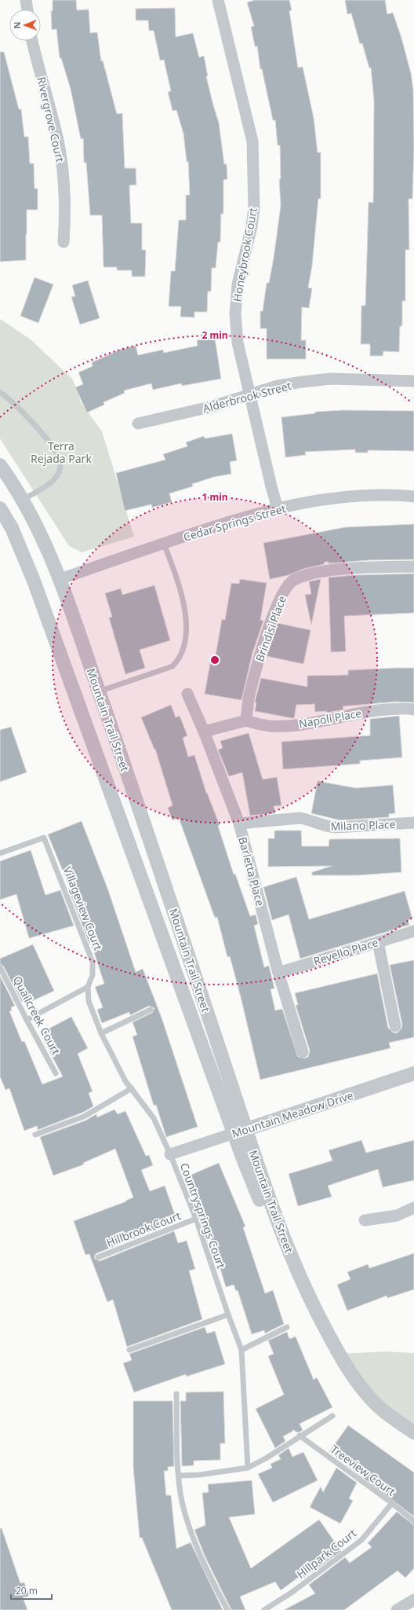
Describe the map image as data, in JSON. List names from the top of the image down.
{
  "streets": {
    "street": [
      "Rivergrove Court",
      "Honeybrook Court",
      "Alderbrook Street",
      "Cedar Springs Street",
      "Brindisi Place",
      "Napoli Place",
      "Mountain Trail Street",
      "Milano Place",
      "Barletta Place",
      "Revello Place",
      "Mountain Meadow Drive"
    ],
    "lane": [
      "Villageview Court",
      "Quailcreek Court",
      "Countrysprings Court",
      "Hillbrook Court",
      "Treeview Court",
      "Hillpark Court"
    ]
  },
  "crossings": [
    ["Honeybrook Court", "Alderbrook Street"],
    ["Honeybrook Court", "Cedar Springs Street"],
    ["Cedar Springs Street", "Mountain Trail Street"],
    ["Brindisi Place", "Napoli Place"],
    ["Mountain Trail Street", "Mountain Meadow Drive"],
    ["Milano Place", "Barletta Place"],
    ["Barletta Place", "Revello Place"],
    ["Villageview Court", "Countrysprings Court"],
    ["Mountain Meadow Drive", "Countrysprings Court"],
    ["Countrysprings Court", "Hillbrook Court"],
    ["Treeview Court", "Hillpark Court"]
  ],
  "parks": ["Terra Rejada Park"],
  "scale_bar": "20 m",
  "north": "left",
  "rings": ["2 min", "1 min"]
}
